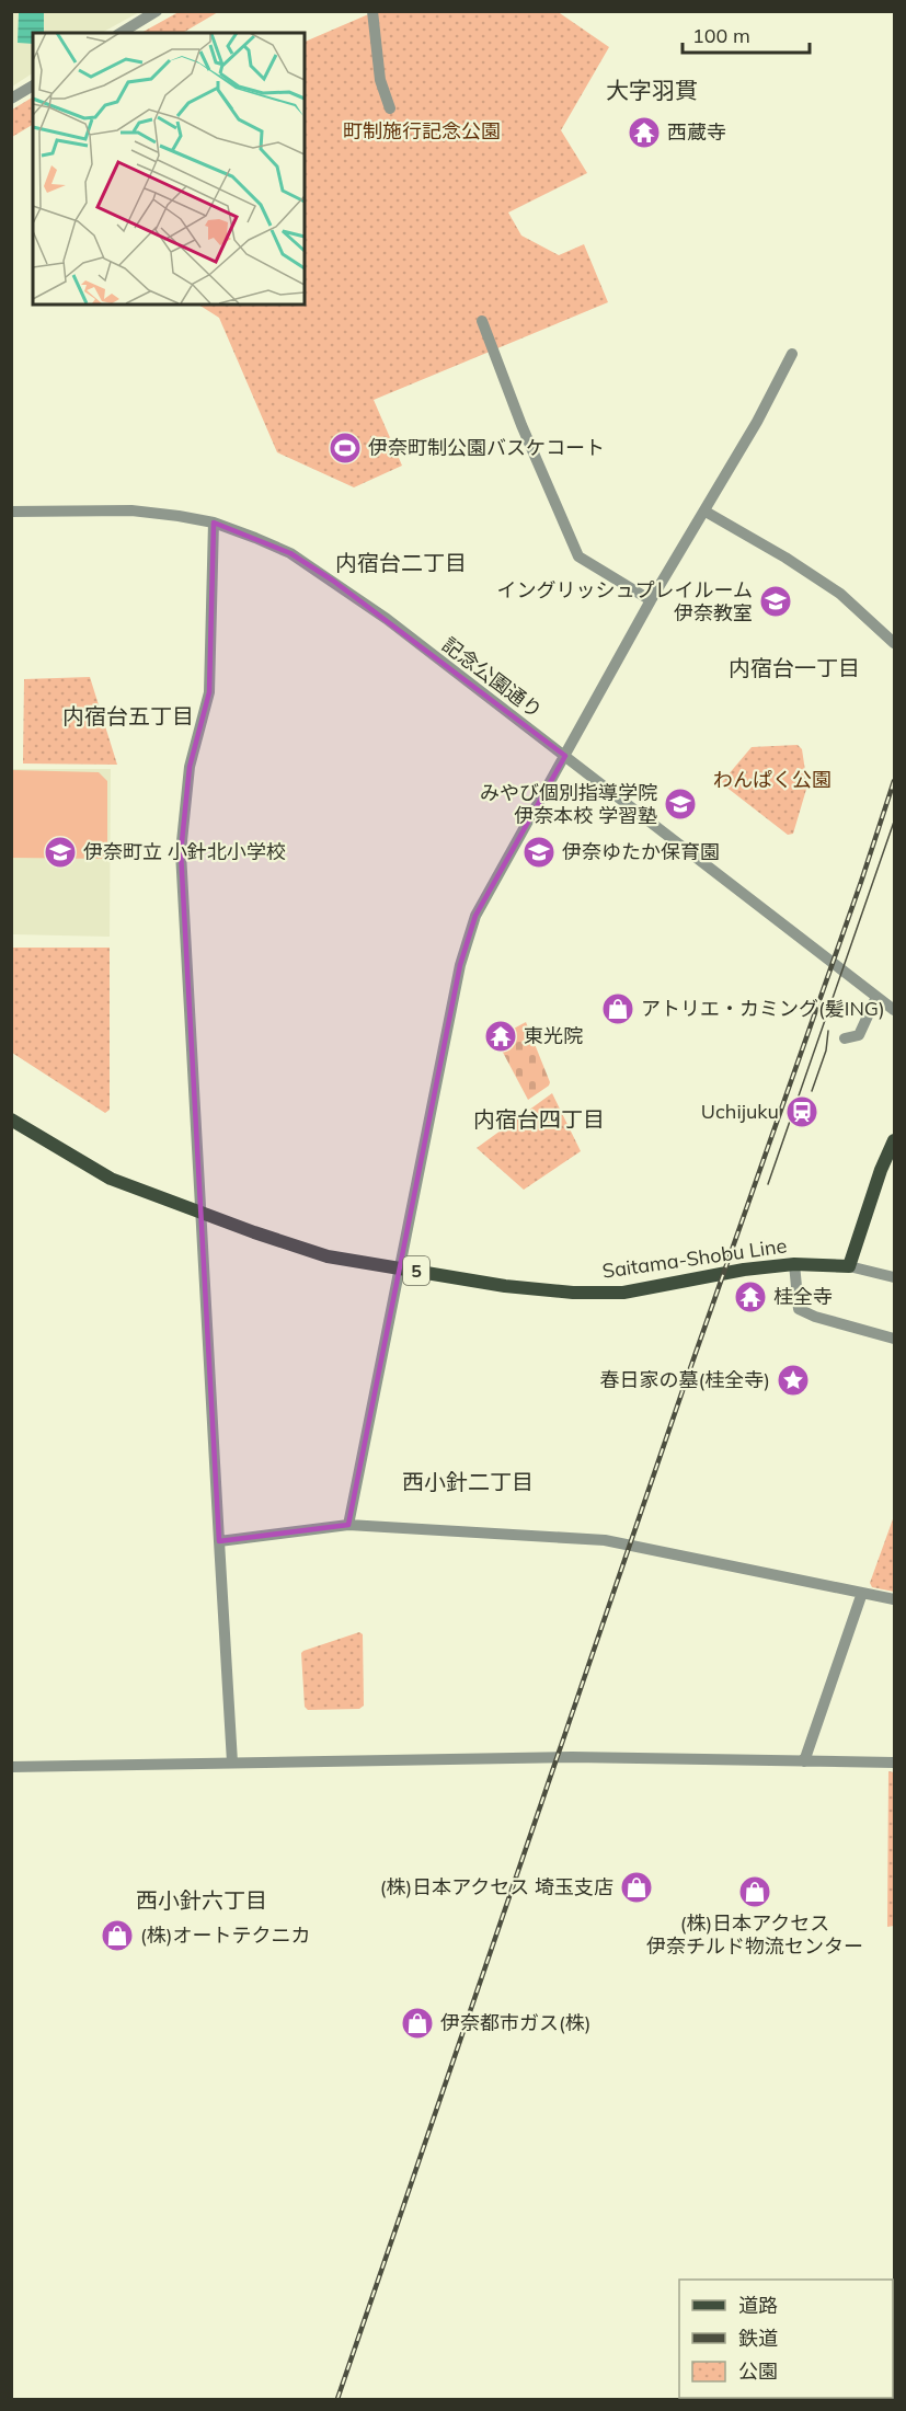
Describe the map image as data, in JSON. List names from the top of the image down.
{
  "streets": {
    "main road": ["Saitama-Shobu Line", "5"],
    "street": ["記念公園通り"]
  },
  "districts": [
    "大字羽貫",
    "内宿台二丁目",
    "内宿台一丁目",
    "内宿台五丁目",
    "内宿台四丁目",
    "西小針二丁目",
    "西小針六丁目"
  ],
  "parks": ["町制施行記念公園", "わんぱく公園"],
  "places": {
    "temple": ["西蔵寺", "東光院", "桂全寺"],
    "sports": ["伊奈町制公園バスケコート"],
    "school or university": [
      "イングリッシュプレイルーム 伊奈教室",
      "みやび個別指導学院 伊奈本校 学習塾",
      "伊奈町立 小針北小学校",
      "伊奈ゆたか保育園"
    ],
    "shop": [
      "アトリエ・カミング(髪ING)",
      "(株)日本アクセス 埼玉支店",
      "(株)日本アクセス 伊奈チルド物流センター",
      "(株)オートテクニカ",
      "伊奈都市ガス(株)"
    ],
    "station": ["Uchijuku"],
    "place": ["春日家の墓(桂全寺)"]
  },
  "legend": ["道路", "鉄道", "公園"],
  "scale_bar": "100 m"
}
